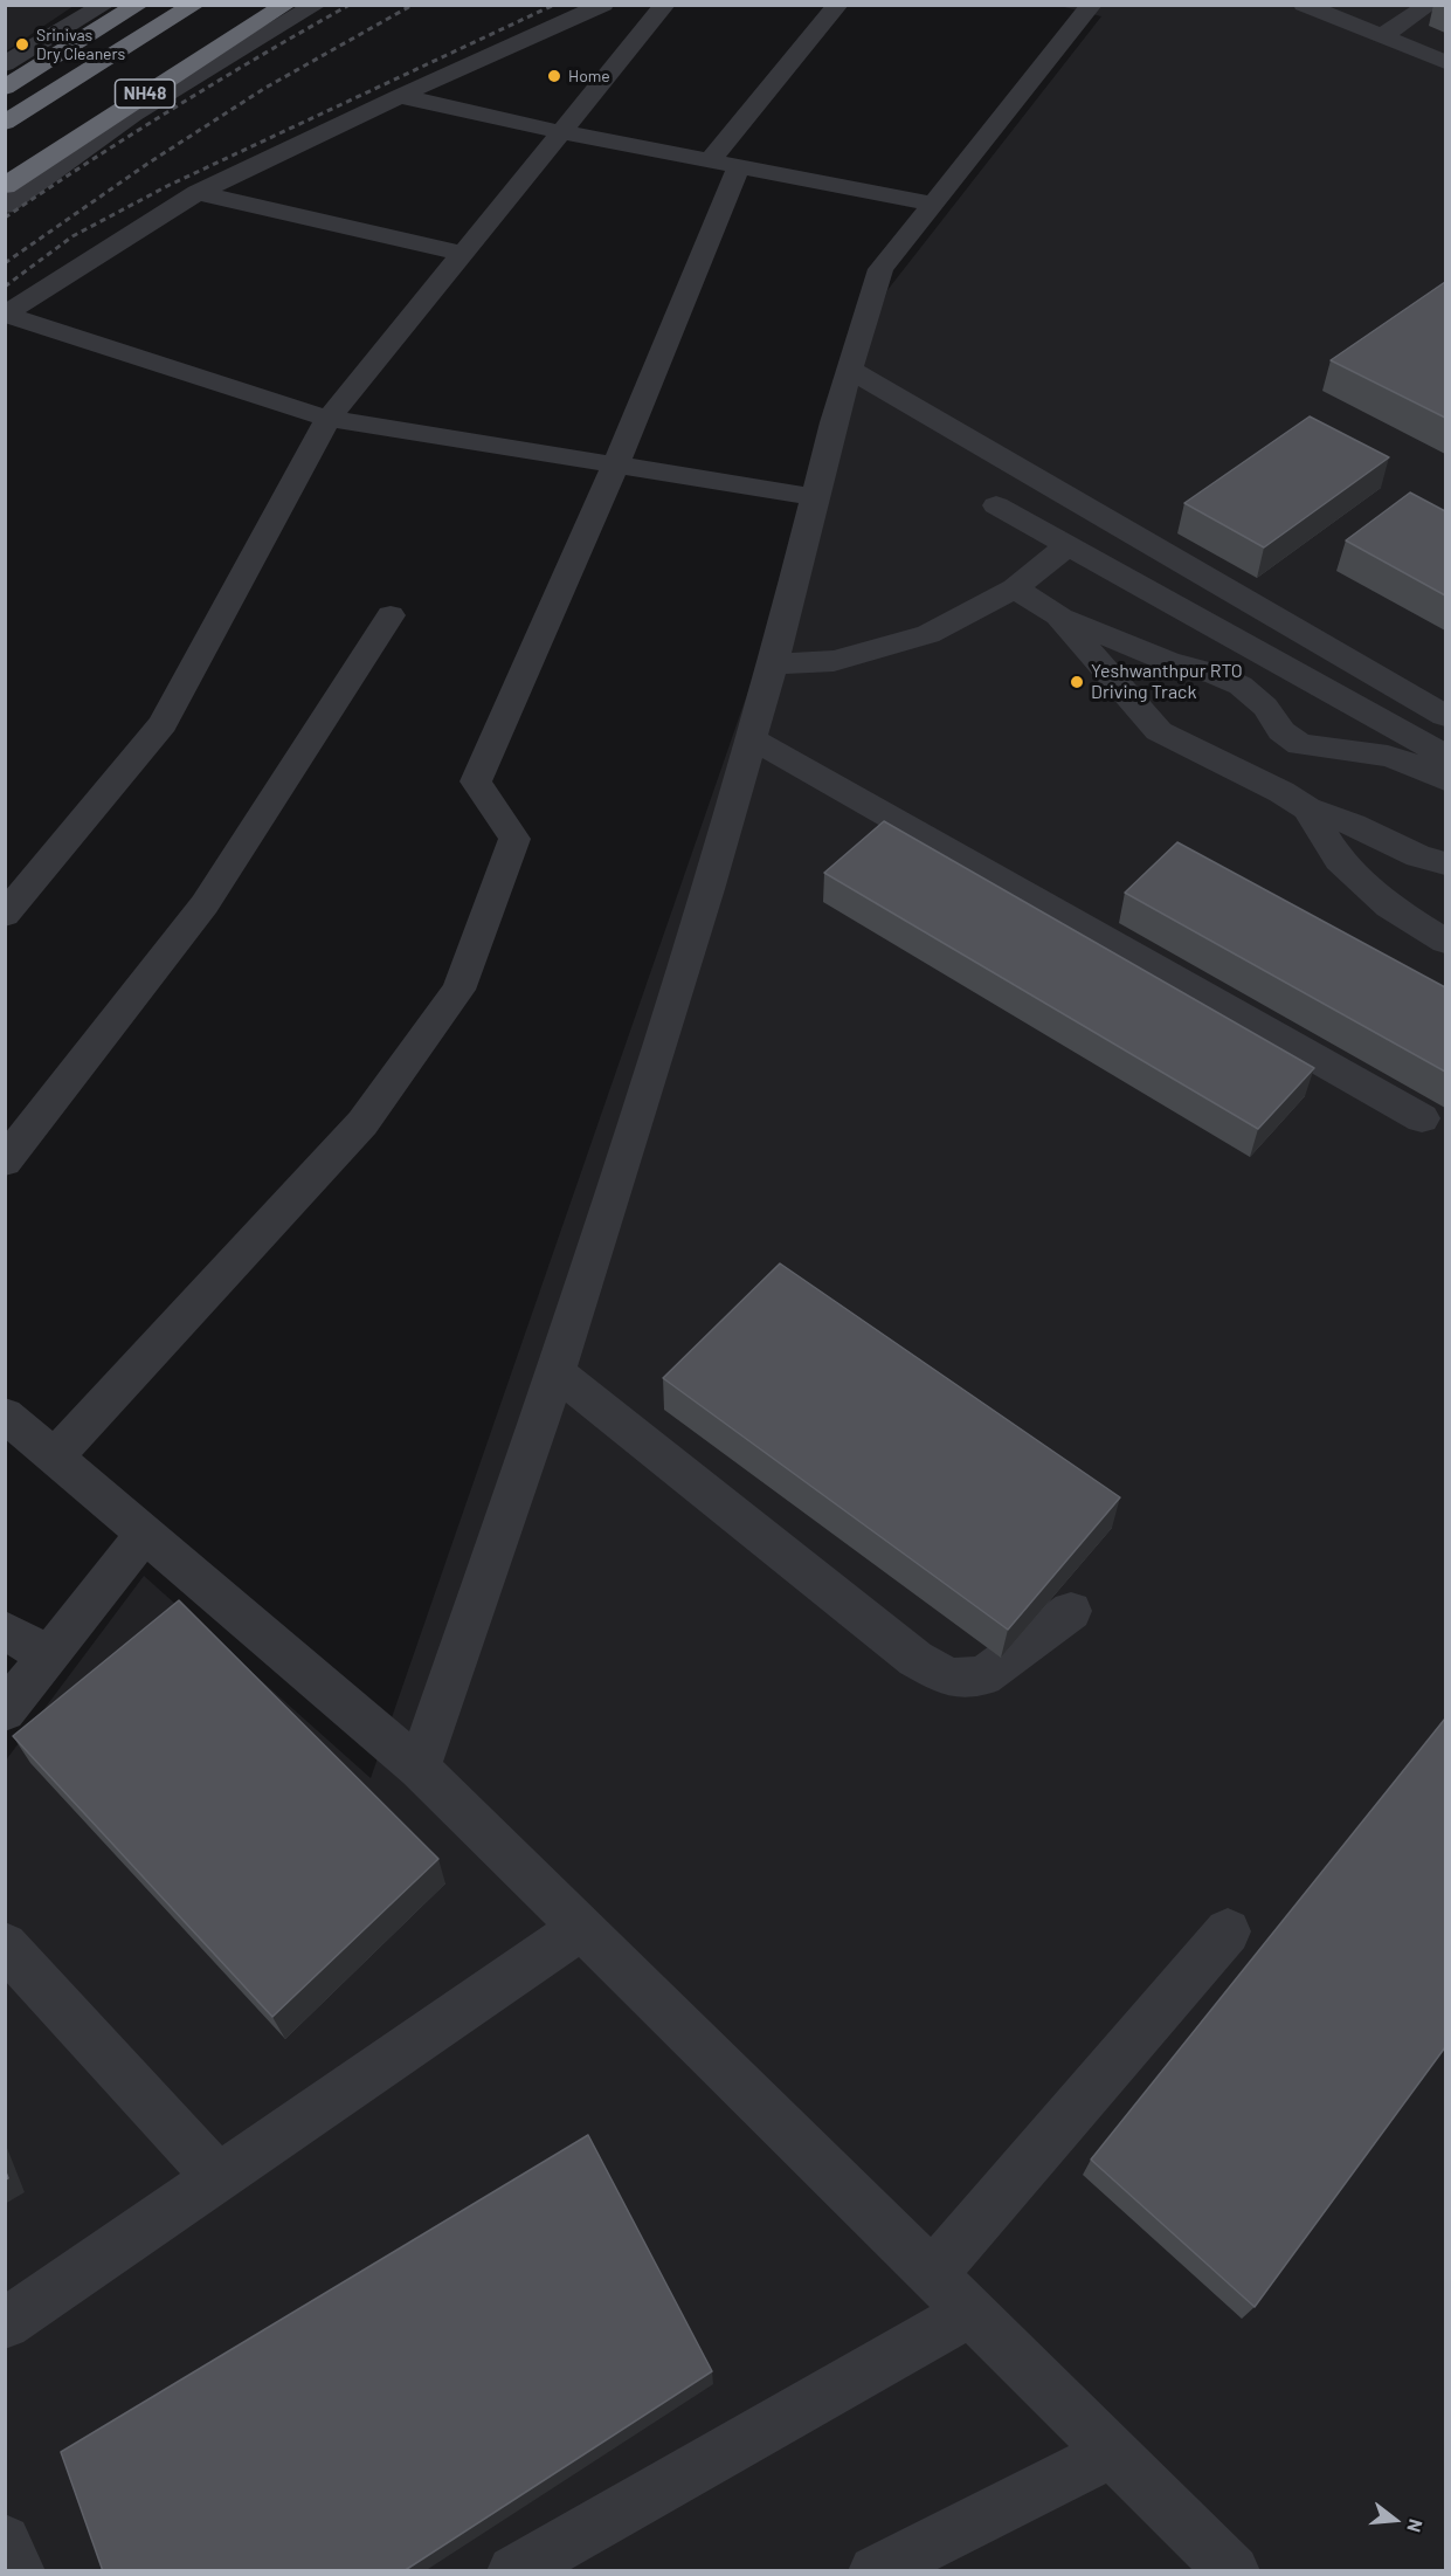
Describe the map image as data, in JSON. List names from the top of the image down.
{
  "streets": {
    "highway": ["NH48"]
  },
  "places": ["Srinivas Dry Cleaners", "Home", "Yeshwanthpur RTO Driving Track"],
  "north": "right"
}
